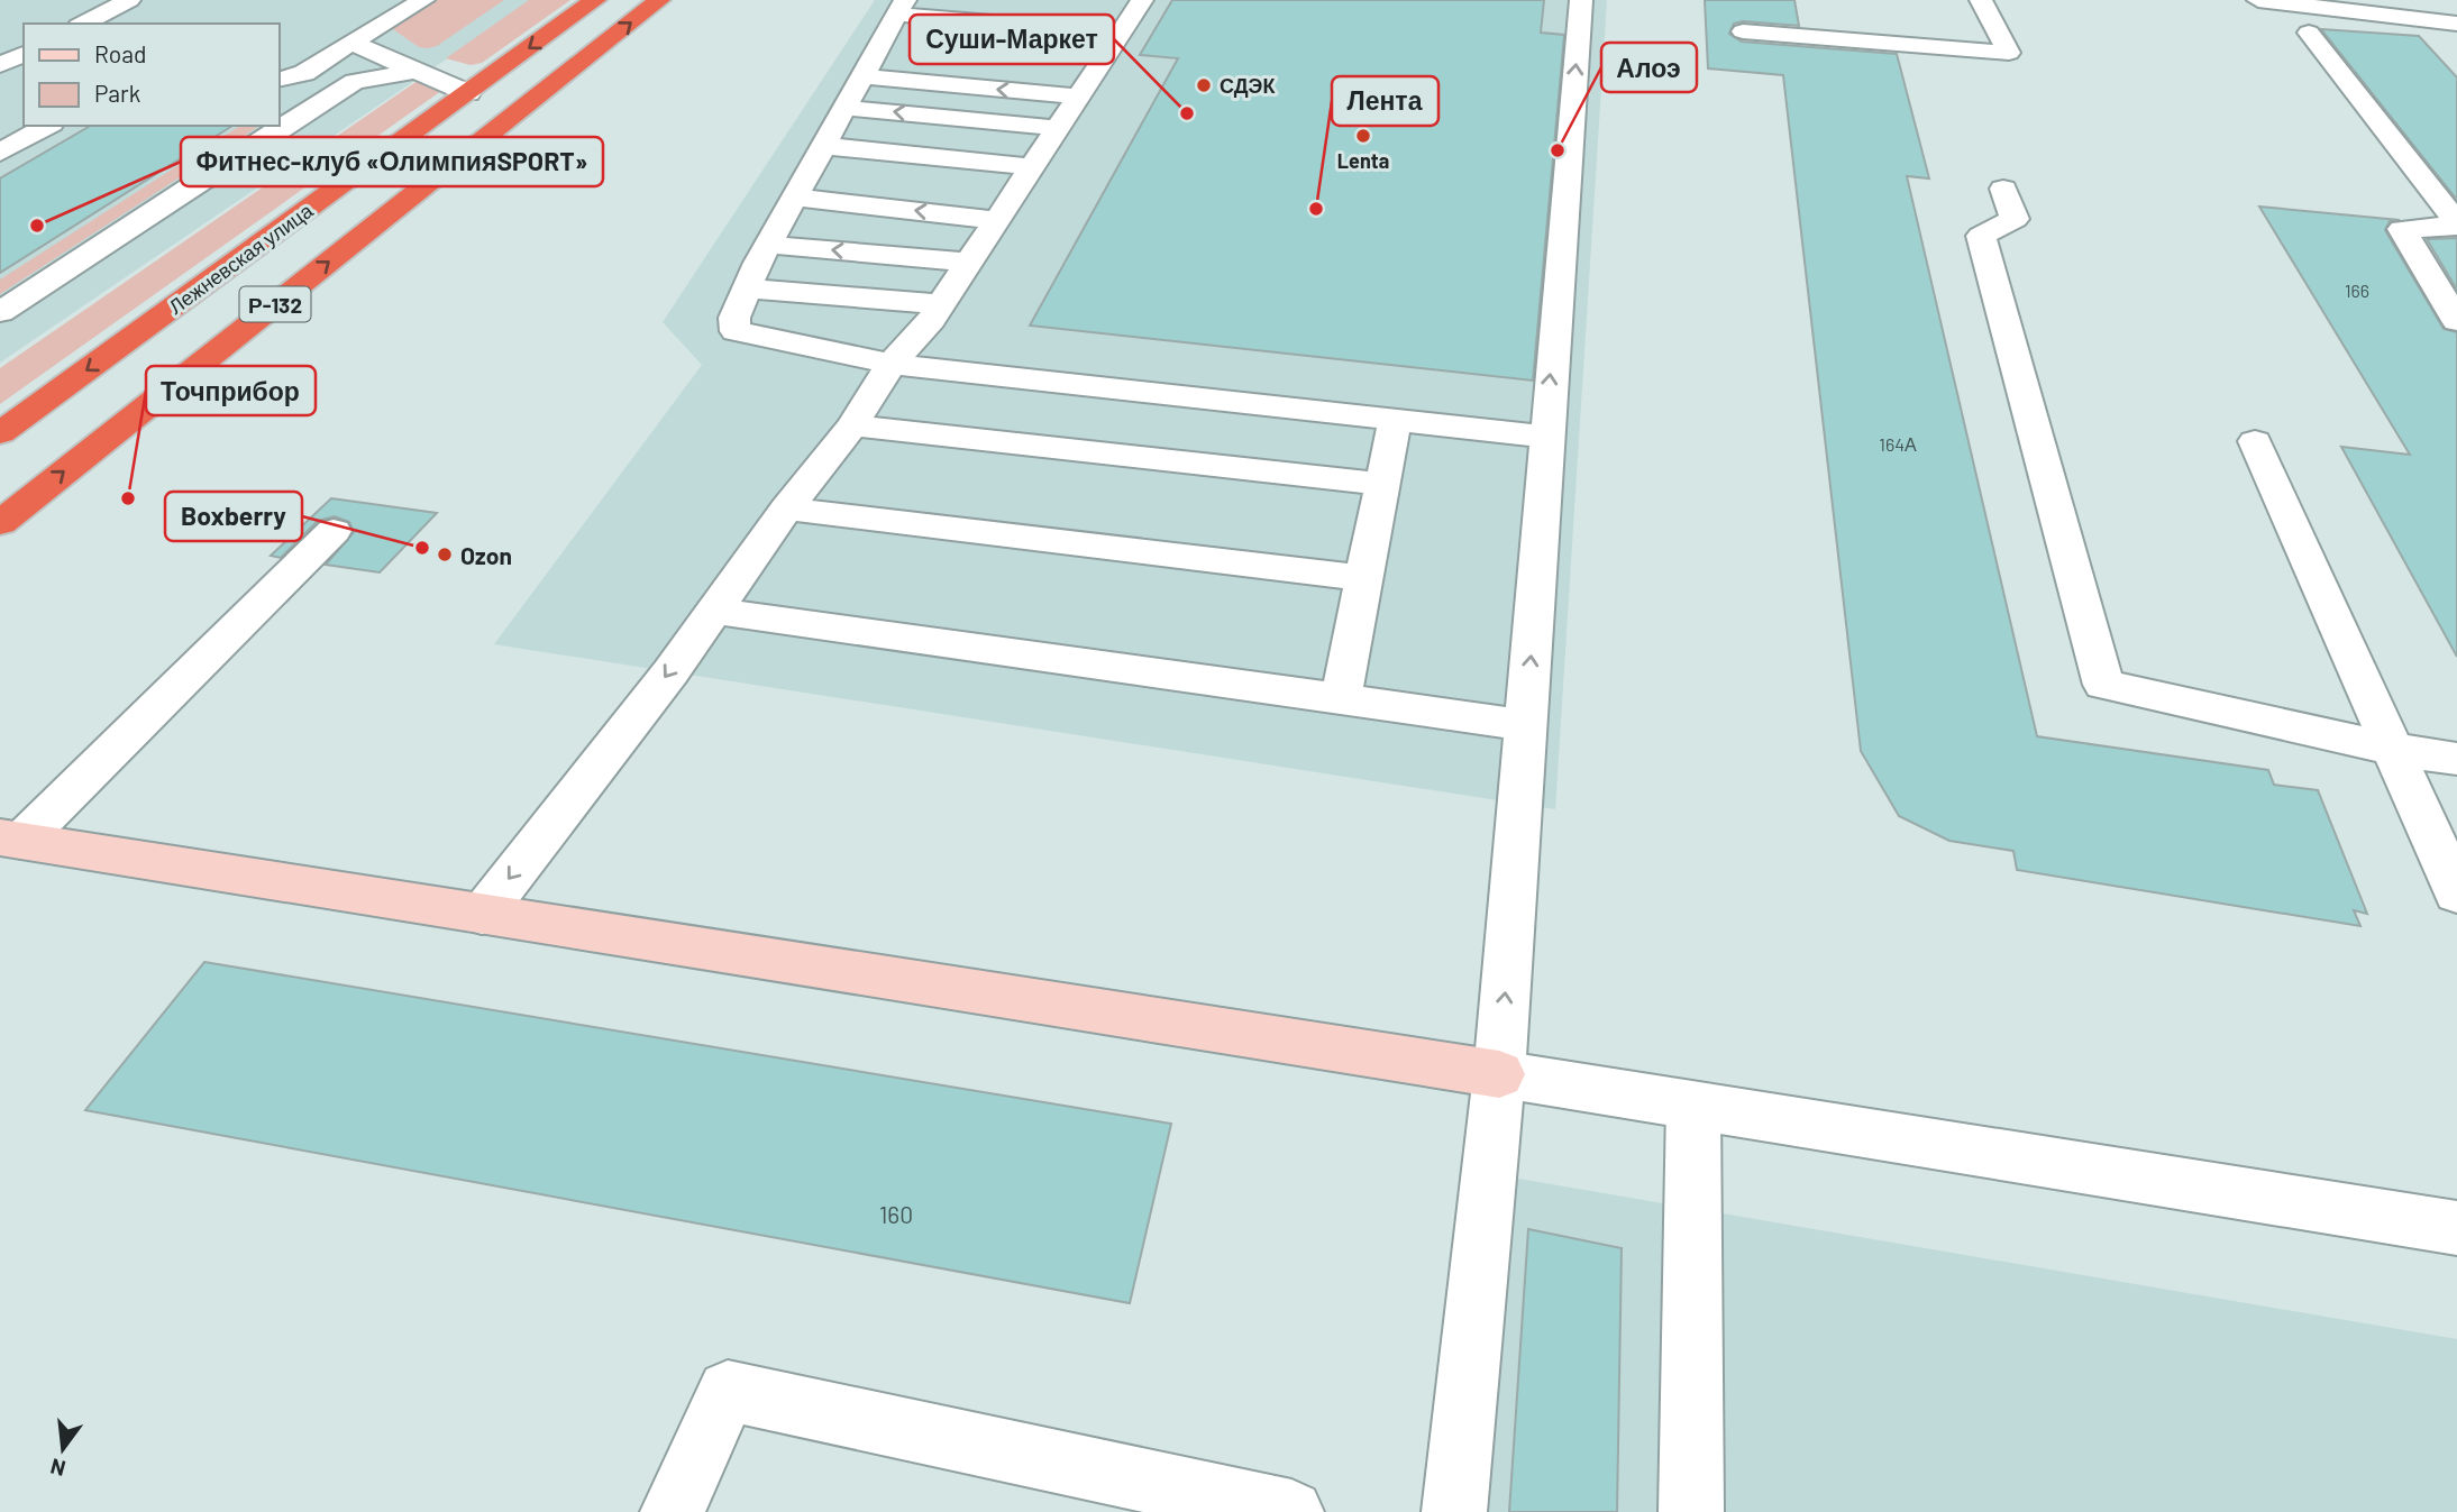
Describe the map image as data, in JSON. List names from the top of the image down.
{
  "streets": {
    "highway": ["Лежневская улица", "Р-132"]
  },
  "places": [
    "СДЭК",
    "Суши-Маркет",
    "Lenta",
    "Алоэ",
    "Лента",
    "Фитнес-клуб «ОлимпияSPORT»",
    "Точприбор",
    "Boxberry",
    "Ozon"
  ],
  "house_numbers": ["166", "164А", "160"],
  "legend": ["Road", "Park"],
  "north": "bottom"
}
